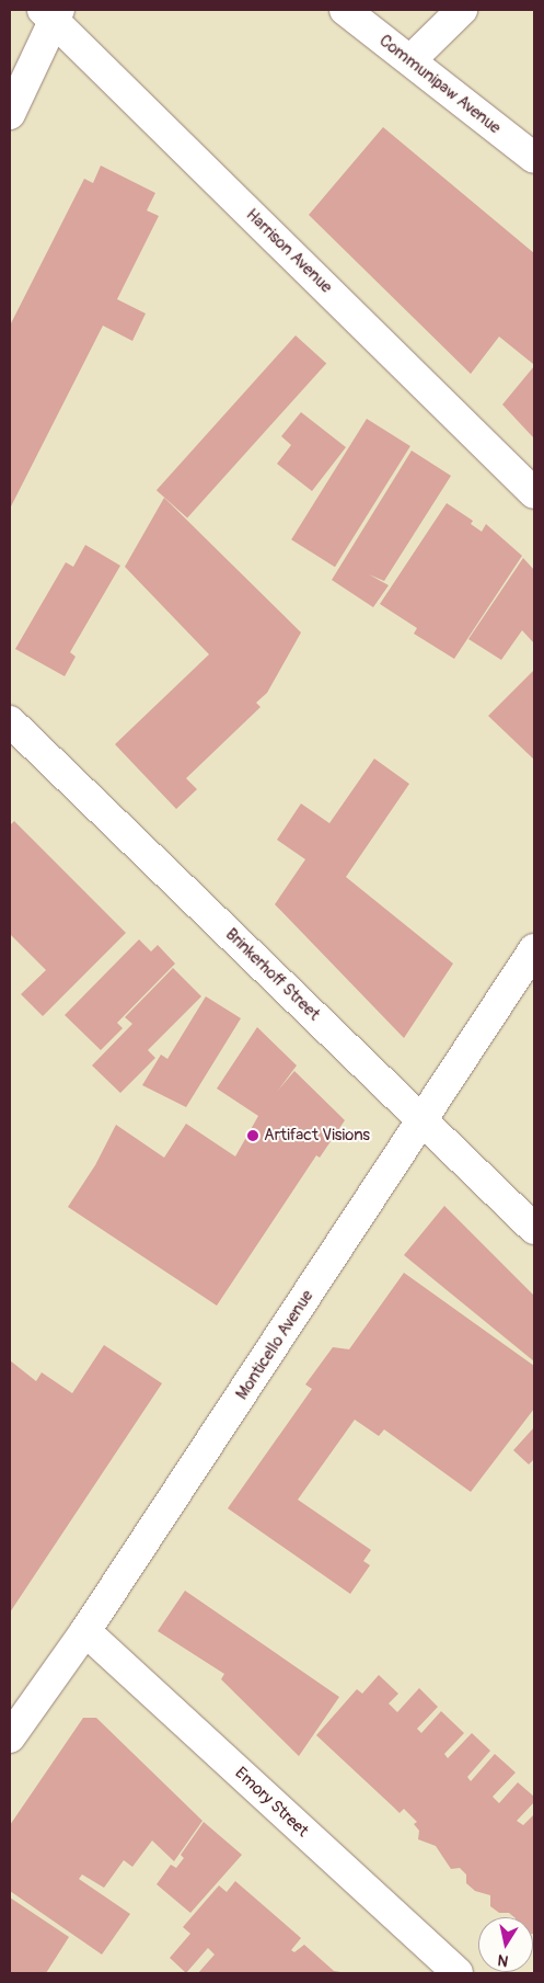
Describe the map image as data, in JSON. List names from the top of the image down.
{
  "streets": {
    "street": [
      "Communipaw Avenue",
      "Harrison Avenue",
      "Brinkerhoff Street",
      "Monticello Avenue",
      "Emory Street"
    ]
  },
  "crossings": [
    ["Brinkerhoff Street", "Monticello Avenue"],
    ["Monticello Avenue", "Emory Street"]
  ],
  "places": ["Artifact Visions"],
  "north": "bottom"
}
